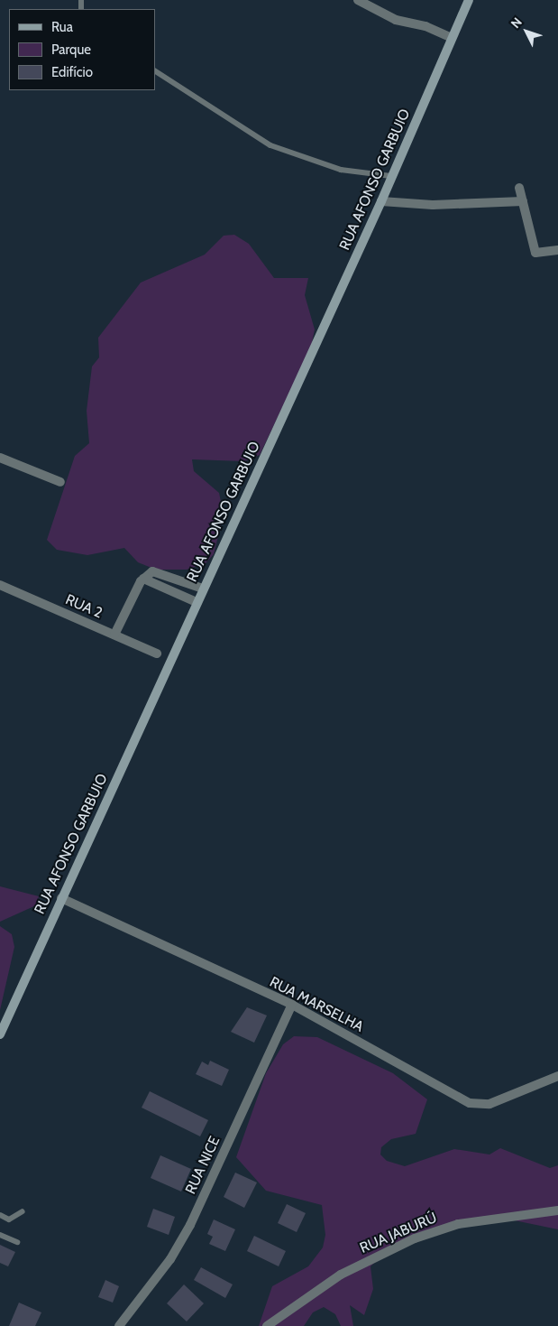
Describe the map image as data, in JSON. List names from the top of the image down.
{
  "streets": {
    "street": [
      "RUA AFONSO GARBUIO",
      "RUA 2",
      "RUA MARSELHA",
      "RUA NICE",
      "RUA JABURÚ"
    ]
  },
  "crossings": [
    ["RUA AFONSO GARBUIO", "RUA MARSELHA"],
    ["RUA MARSELHA", "RUA NICE"]
  ],
  "legend": ["Rua", "Parque", "Edifício"],
  "north": "top left"
}
